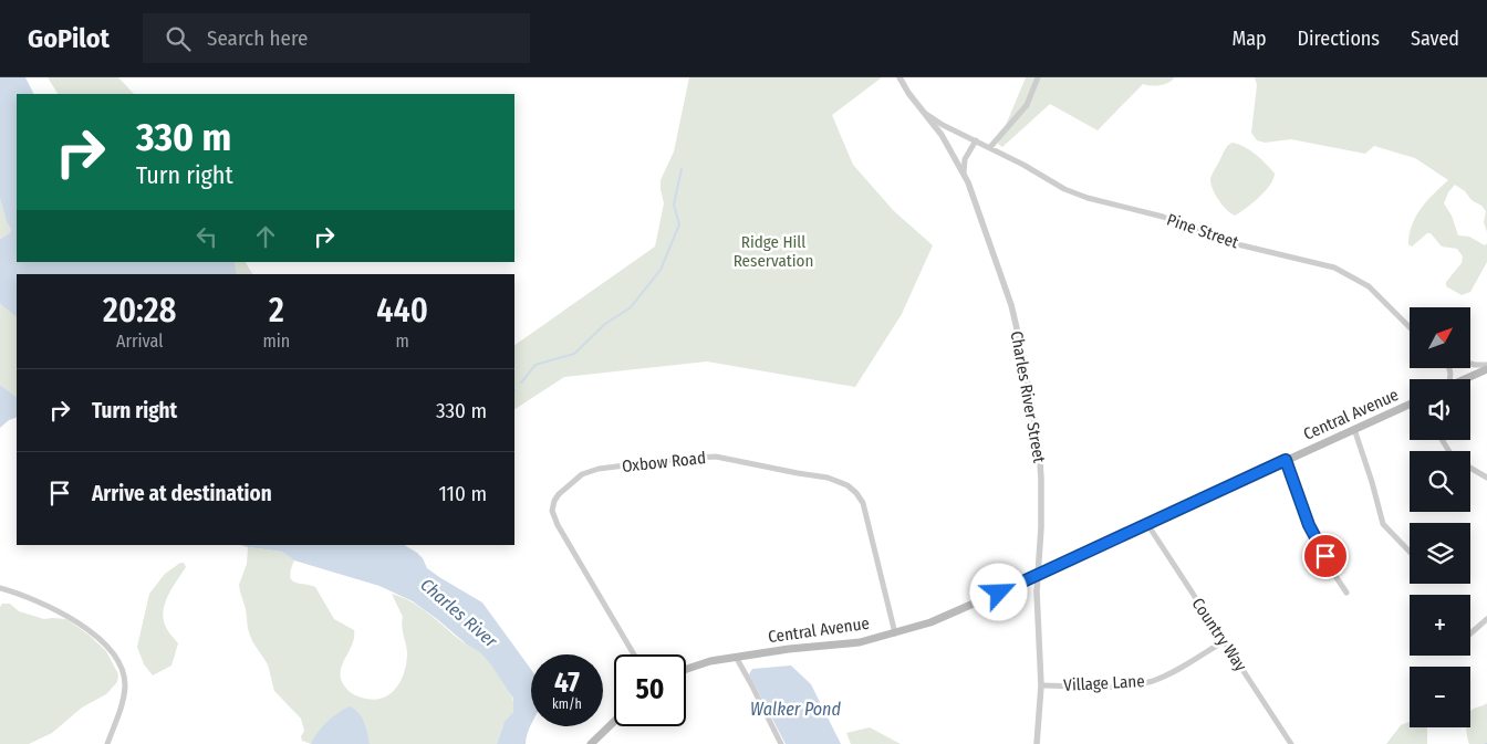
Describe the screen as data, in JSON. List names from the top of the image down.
{
  "streets": {
    "main road": ["Central Avenue"],
    "street": [
      "Pine Street",
      "Charles River Street",
      "Oxbow Road",
      "Country Way",
      "Village Lane"
    ]
  },
  "crossings": [
    ["Pine Street", "Charles River Street"],
    ["Charles River Street", "Central Avenue"],
    ["Charles River Street", "Village Lane"],
    ["Central Avenue", "Oxbow Road"],
    ["Central Avenue", "Country Way"],
    ["Country Way", "Village Lane"]
  ],
  "water": ["Charles River", "Walker Pond"],
  "parks": ["Ridge Hill Reservation"],
  "north": "top right",
  "page": {
    "header": "GoPilot",
    "search": "Search here",
    "nav": ["Map", "Directions", "Saved"],
    "turn": ["330 m", "Turn right"],
    "eta": [
      "20:28",
      "Arrival",
      "2",
      "min",
      "440",
      "m"
    ],
    "map_buttons": ["+", "−"],
    "list": [
      {
        "name": "Turn right",
        "value": "330 m"
      },
      {
        "name": "Arrive at destination",
        "value": "110 m"
      }
    ],
    "speed": "47 km/h",
    "limit": "50"
  }
}
